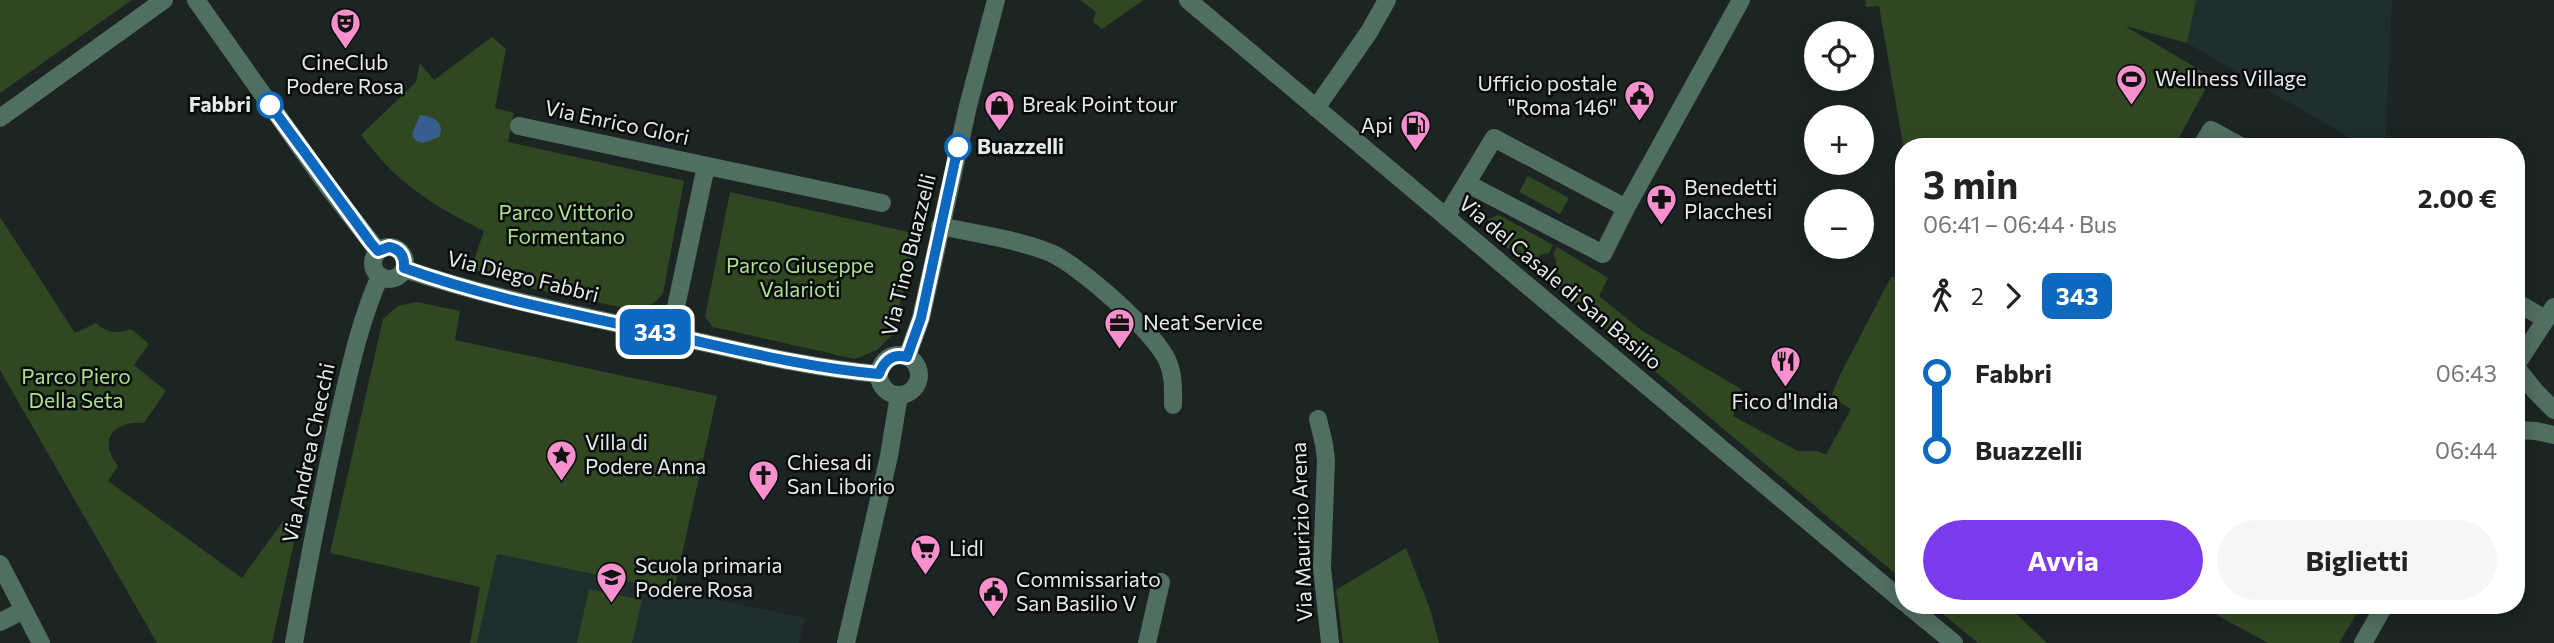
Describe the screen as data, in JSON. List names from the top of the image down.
{
  "streets": {
    "street": [
      "Via Enrico Glori",
      "Via Tino Buazzelli",
      "Via Diego Fabbri",
      "Via del Casale di San Basilio",
      "Via Andrea Checchi",
      "Via Maurizio Arena"
    ]
  },
  "crossings": [
    ["Via Enrico Glori", "Via Diego Fabbri"],
    ["Via Tino Buazzelli", "Via Diego Fabbri"],
    ["Via Diego Fabbri", "Via Andrea Checchi"]
  ],
  "parks": ["Parco Vittorio Formentano", "Parco Giuseppe Valarioti", "Parco Piero Della Seta"],
  "places": {
    "theatre": ["CineClub Podere Rosa"],
    "other": ["Fabbri", "Buazzelli"],
    "sports": ["Wellness Village"],
    "public building": ["Ufficio postale \"Roma 146\"", "Commissariato San Basilio V"],
    "shop": ["Break Point tour"],
    "fuel station": ["Api"],
    "pharmacy": ["Benedetti Placchesi"],
    "office": ["Neat Service"],
    "restaurant": ["Fico d'India"],
    "place": ["Villa di Podere Anna"],
    "church": ["Chiesa di San Liborio"],
    "supermarket": ["Lidl"],
    "school or university": ["Scuola primaria Podere Rosa"]
  },
  "lines": ["bus line 343"],
  "page": {
    "on_map": "343",
    "map_buttons": ["+", "−"],
    "heading": ["3 min", "06:41 – 06:44 · Bus", "2.00 €"],
    "legs": ["2", "343"],
    "list": [
      {
        "name": "Fabbri",
        "value": "06:43"
      },
      {
        "name": "Buazzelli",
        "value": "06:44"
      }
    ],
    "buttons": ["Avvia", "Biglietti"]
  }
}
